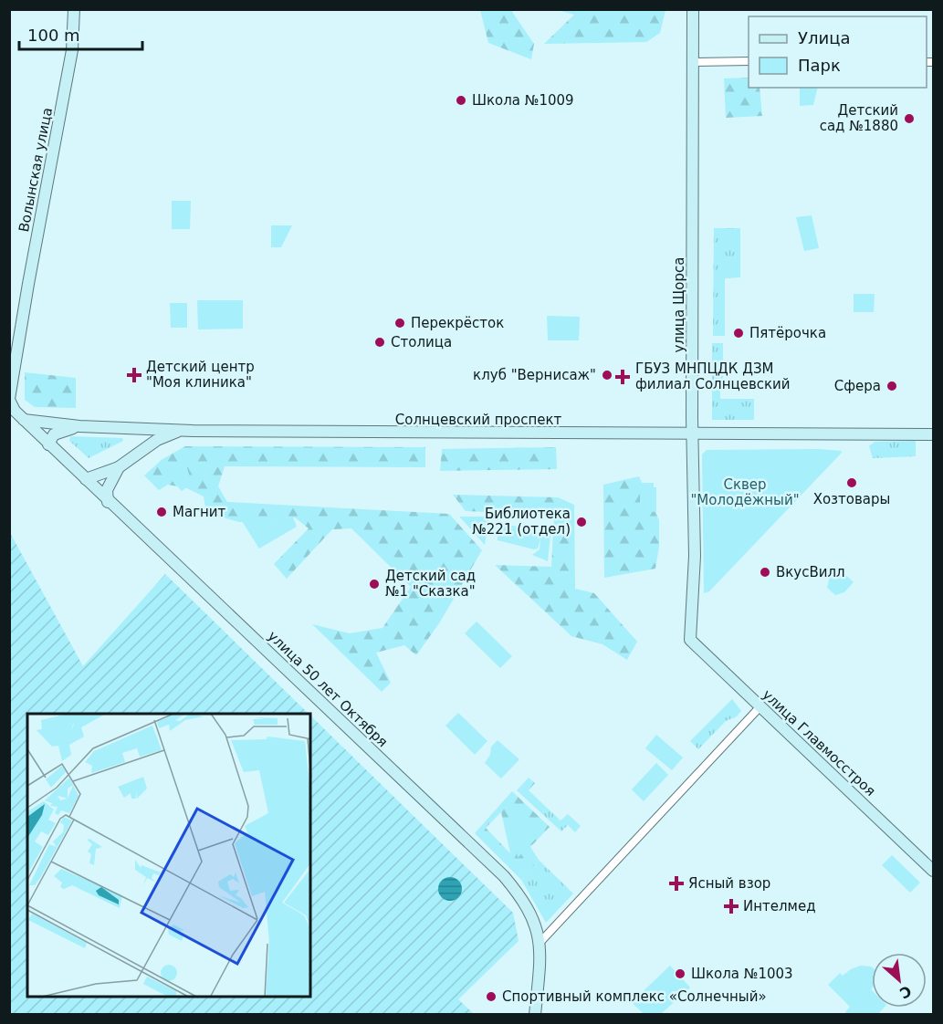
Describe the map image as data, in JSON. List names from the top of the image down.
{
  "streets": {
    "street": [
      "Волынская улица",
      "улица Щорса",
      "Солнцевский проспект",
      "улица 50 лет Октября",
      "улица Главмосстроя"
    ]
  },
  "crossings": [
    ["Волынская улица", "Солнцевский проспект"],
    ["Волынская улица", "улица 50 лет Октября"],
    ["улица Щорса", "Солнцевский проспект"],
    ["улица Щорса", "улица Главмосстроя"],
    ["Солнцевский проспект", "улица 50 лет Октября"]
  ],
  "parks": ["Сквер \"Молодёжный\""],
  "places": {
    "other": [
      "Школа №1009",
      "Детский сад №1880",
      "Перекрёсток",
      "Пятёрочка",
      "Столица",
      "клуб \"Вернисаж\"",
      "Сфера",
      "Хозтовары",
      "Магнит",
      "Библиотека №221 (отдел)",
      "ВкусВилл",
      "Детский сад №1 \"Сказка\"",
      "Школа №1003",
      "Спортивный комплекс «Солнечный»"
    ],
    "health": [
      "Детский центр \"Моя клиника\"",
      "ГБУЗ МНПЦДК ДЗМ филиал Солнцевский",
      "Ясный взор",
      "Интелмед"
    ]
  },
  "legend": ["Улица", "Парк"],
  "scale_bar": "100 m",
  "north": "bottom right"
}
